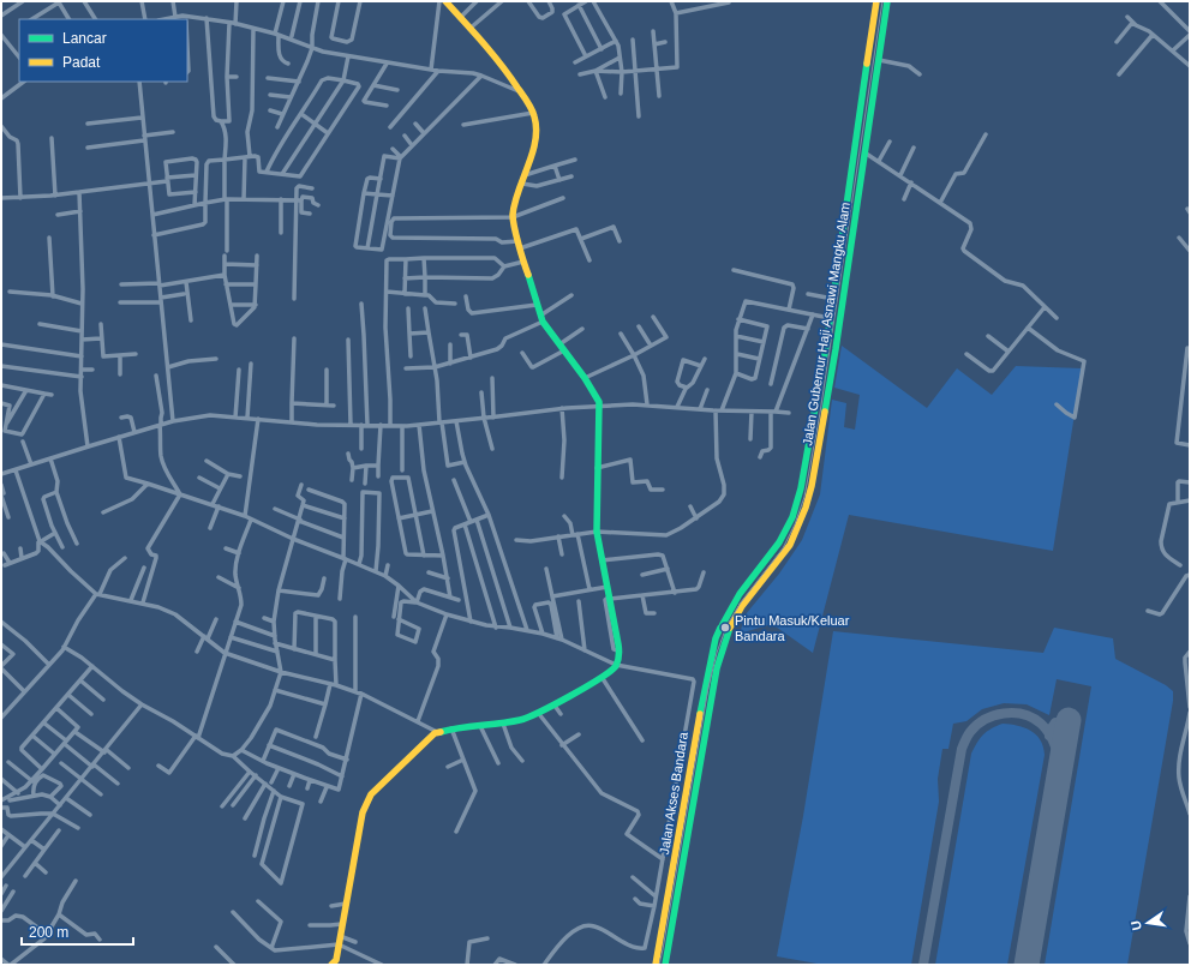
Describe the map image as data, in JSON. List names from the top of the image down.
{
  "streets": {
    "main road": ["Jalan Gubernur Haji Asnawi Mangku Alam", "Jalan Akses Bandara"]
  },
  "crossings": [
    ["Jalan Gubernur Haji Asnawi Mangku Alam", "Jalan Akses Bandara"]
  ],
  "places": ["Pintu Masuk/Keluar Bandara"],
  "legend": ["Lancar", "Padat"],
  "scale_bar": "200 m",
  "north": "left"
}
